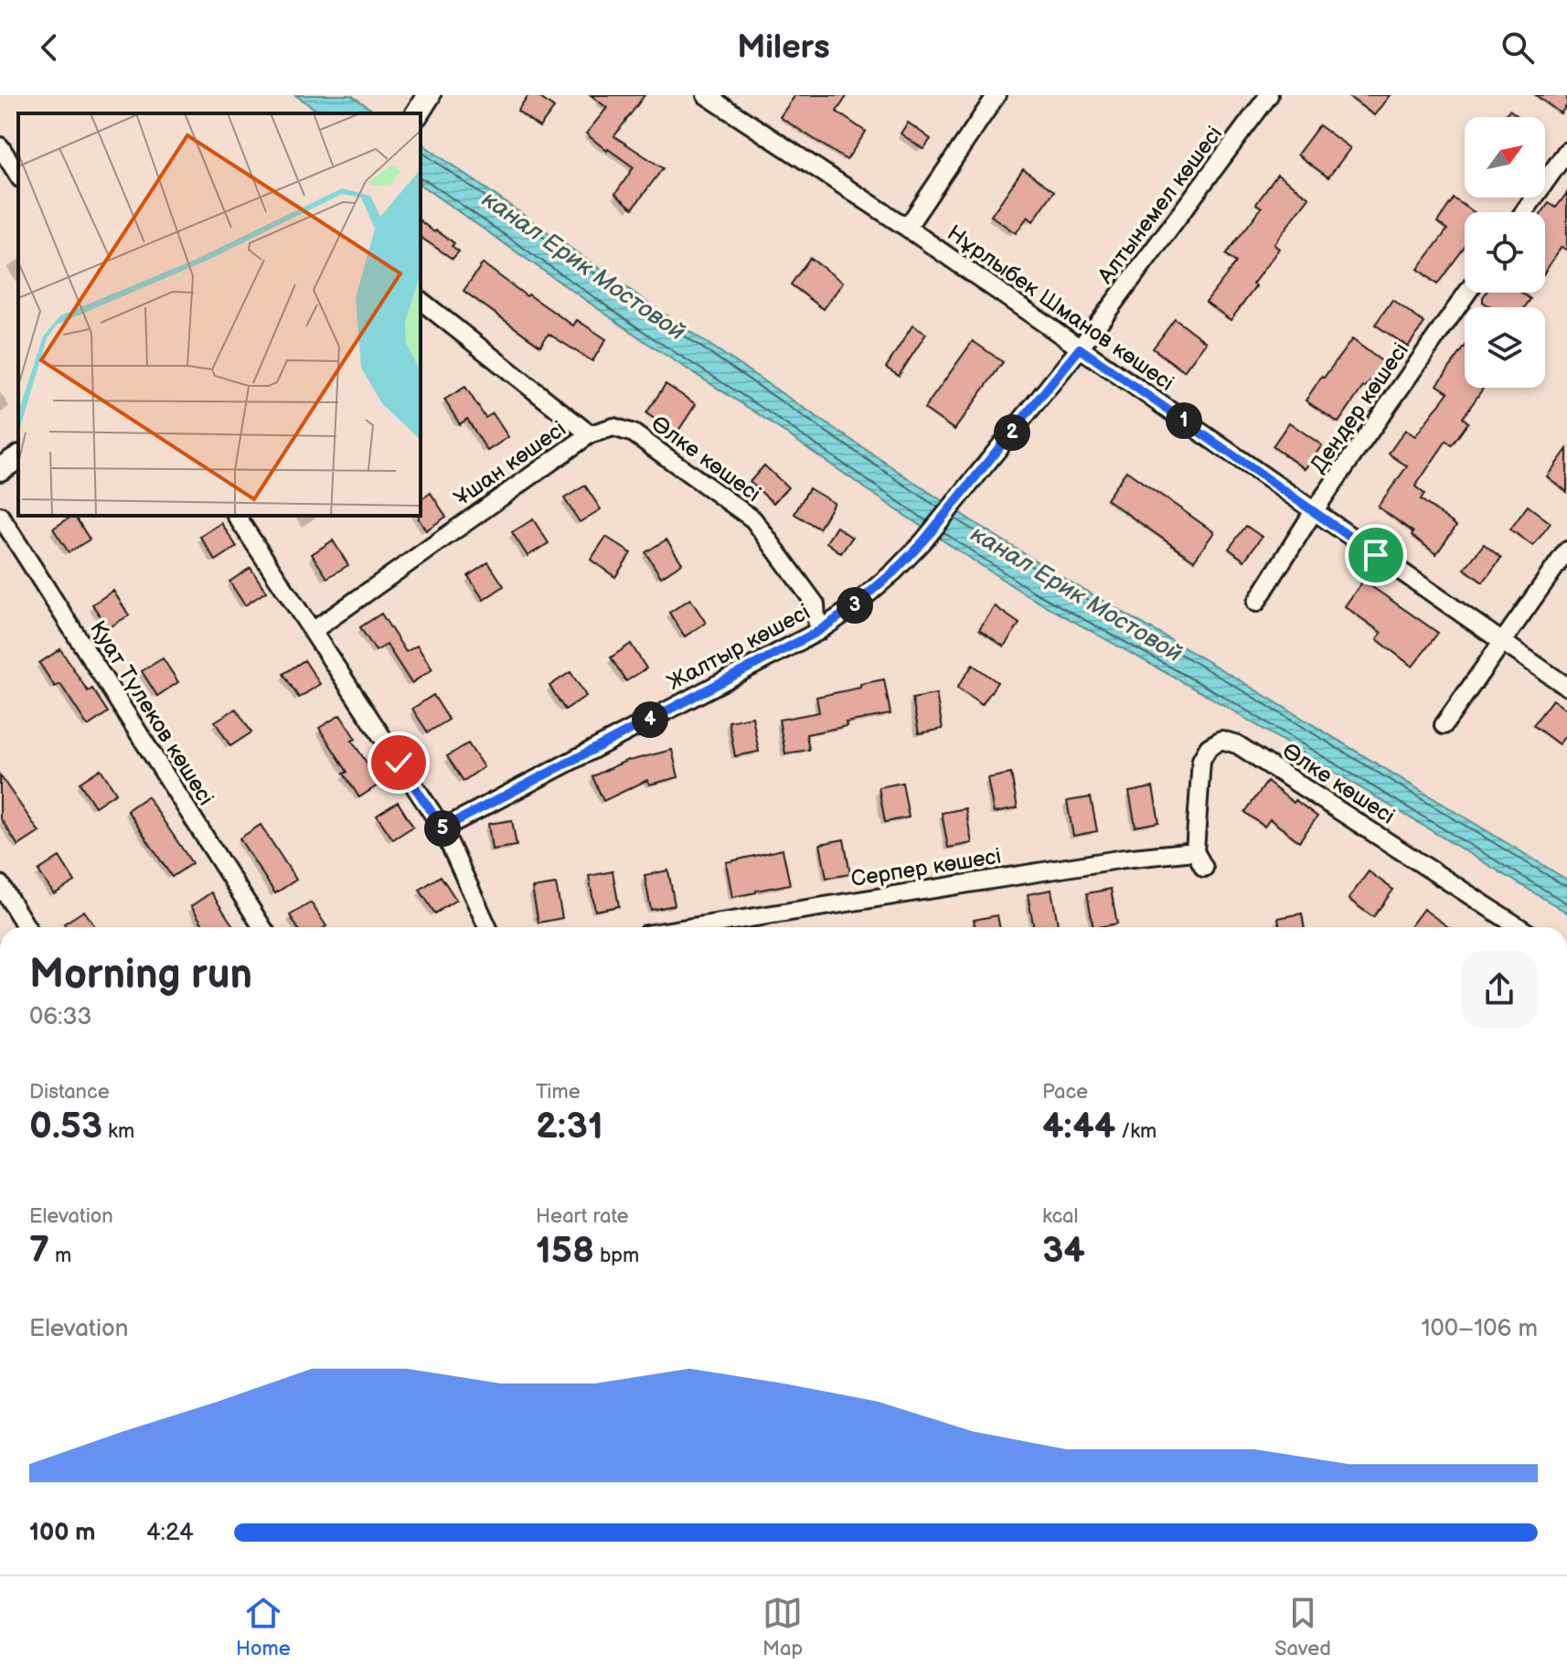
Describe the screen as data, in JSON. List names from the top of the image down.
{
  "streets": {
    "street": [
      "Алтынемел көшесі",
      "Нұрлыбек Шманов көшесі",
      "Дендер көшесі",
      "Өлке көшесі",
      "Ұшан көшесі",
      "Жалтыр көшесі",
      "Қуат Түлеков көшесі",
      "Серпер көшесі"
    ]
  },
  "crossings": [
    ["Алтынемел көшесі", "Нұрлыбек Шманов көшесі"],
    ["Алтынемел көшесі", "Жалтыр көшесі"],
    ["Нұрлыбек Шманов көшесі", "Дендер көшесі"],
    ["Өлке көшесі", "Ұшан көшесі"],
    ["Өлке көшесі", "Жалтыр көшесі"],
    ["Өлке көшесі", "Серпер көшесі"]
  ],
  "water": ["канал Ерик Мостовой"],
  "north": "top right",
  "page": {
    "header": "Milers",
    "pins": [
      "1",
      "2",
      "3",
      "4",
      "5"
    ],
    "heading": ["Morning run", "06:33"],
    "stats": [
      ["Distance", "0.53 km"],
      ["Time", "2:31"],
      ["Pace", "4:44 /km"],
      ["Elevation", "7 m"],
      ["Heart rate", "158 bpm"],
      ["kcal", "34"]
    ],
    "chart": ["Elevation", "100–106 m"],
    "list": [
      {
        "name": "100 m",
        "note": "4:24"
      }
    ],
    "tabs": ["Home", "Map", "Saved"]
  }
}
